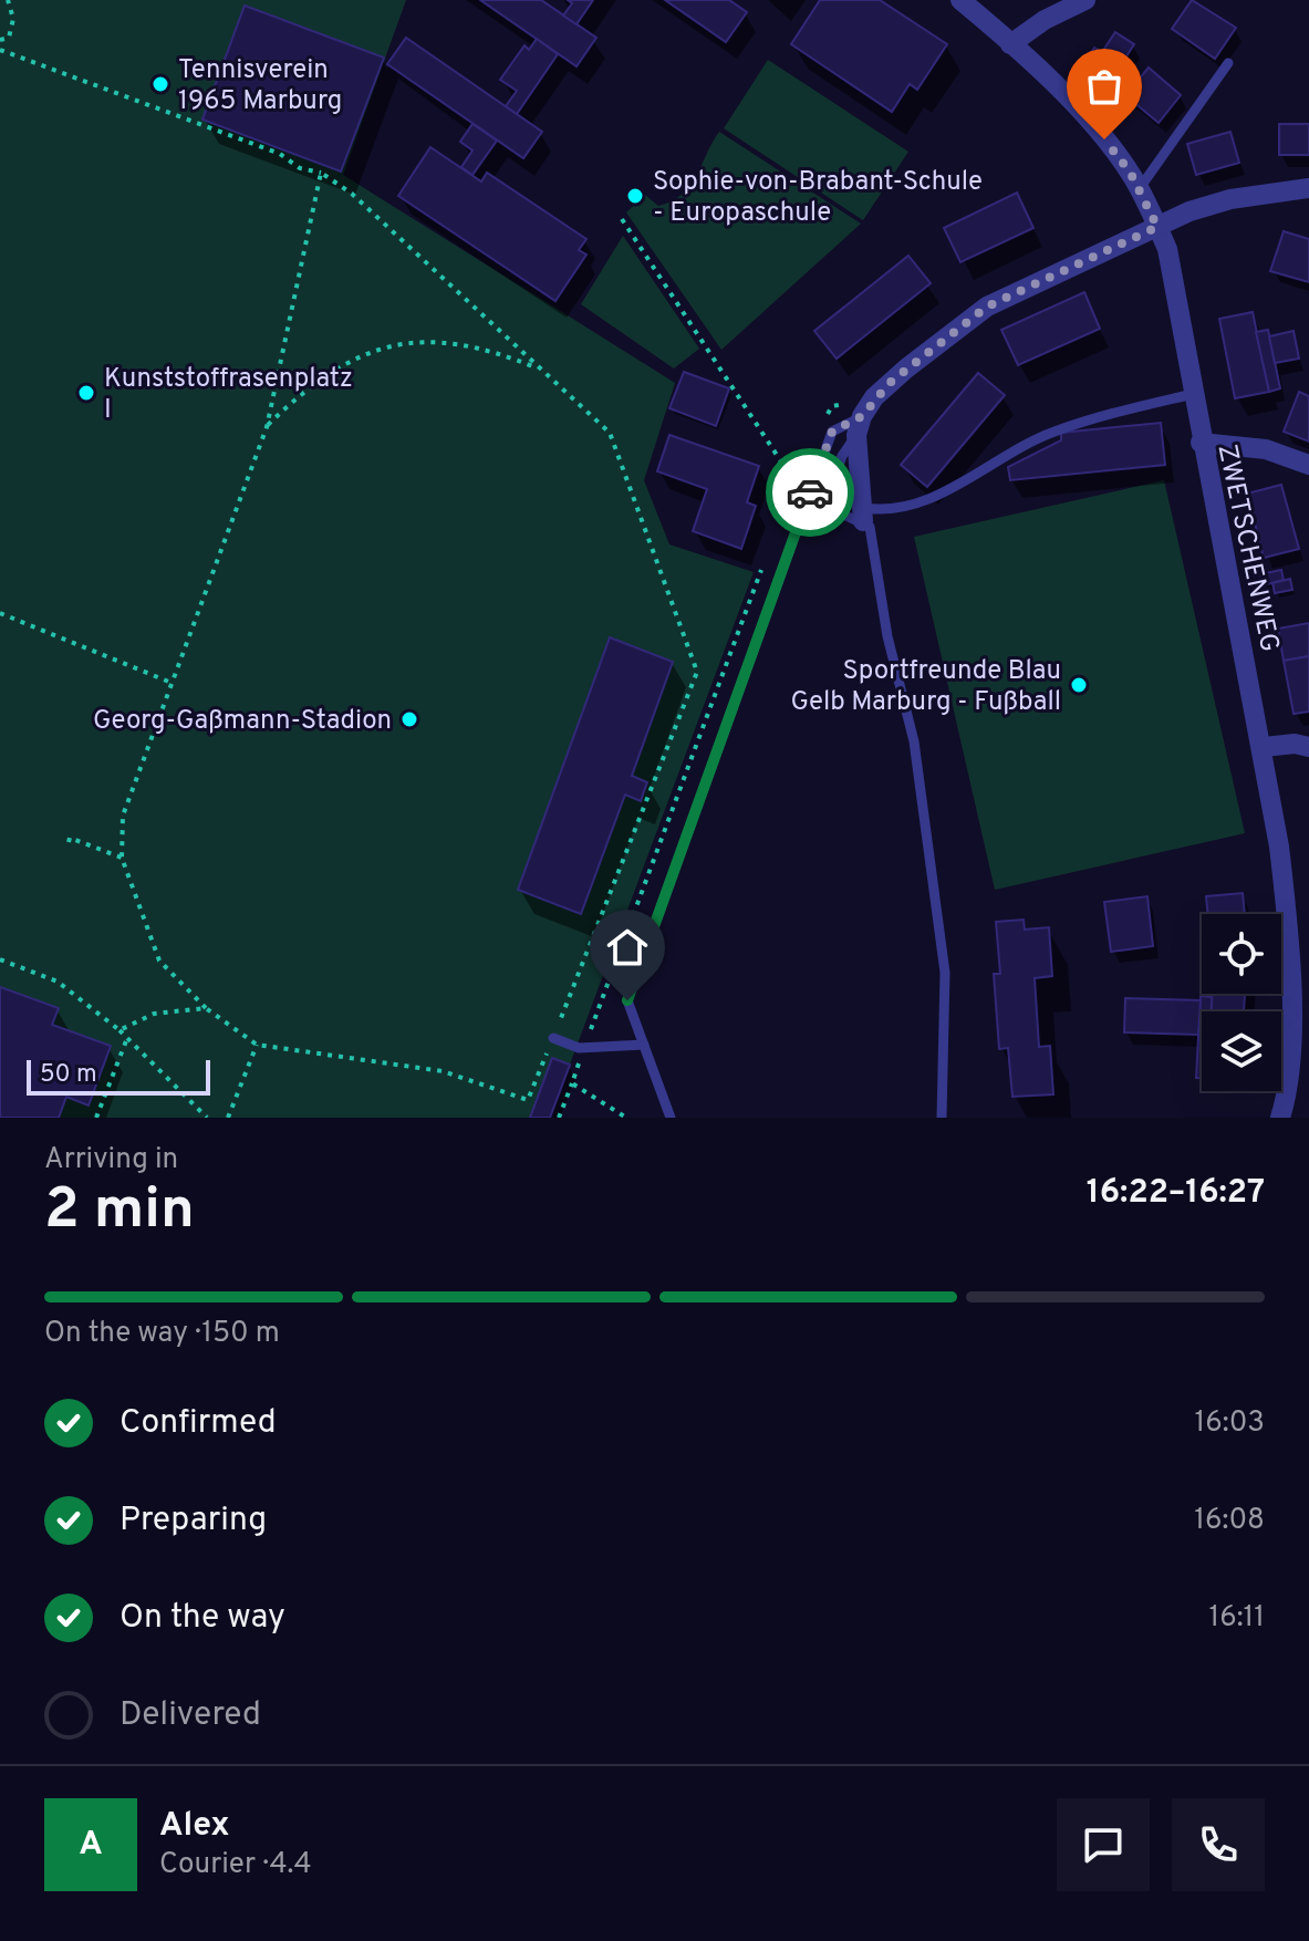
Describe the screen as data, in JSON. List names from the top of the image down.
{
  "streets": {
    "street": ["ZWETSCHENWEG"]
  },
  "places": [
    "Tennisverein 1965 Marburg",
    "Sophie-von-Brabant-Schule - Europaschule",
    "Kunststoffrasenplatz I",
    "Sportfreunde Blau Gelb Marburg - Fußball",
    "Georg-Gaßmann-Stadion"
  ],
  "scale_bar": "50 m",
  "page": {
    "scale": "50 m",
    "heading": ["2 min", "Arriving in", "16:22–16:27"],
    "panel": ["Alex", "Courier · 4.4"],
    "bar": "On the way · 150 m",
    "list": [
      ["Confirmed", "16:03"],
      ["Preparing", "16:08"],
      ["On the way", "16:11"],
      "Delivered"
    ],
    "round": "A"
  }
}
